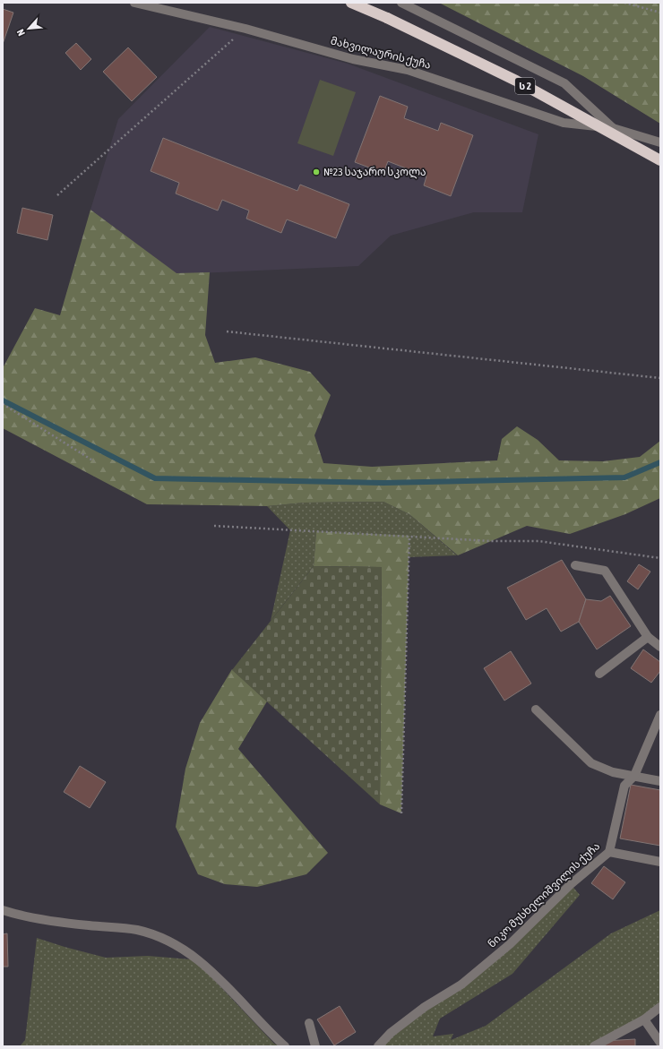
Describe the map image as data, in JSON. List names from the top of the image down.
{
  "streets": {
    "highway": ["ს 2"],
    "street": ["მახვილაურის ქუჩა", "ნიკო მუსხელიშვილის ქუჩა"]
  },
  "places": ["№23 საჯარო სკოლა"],
  "north": "bottom left"
}
